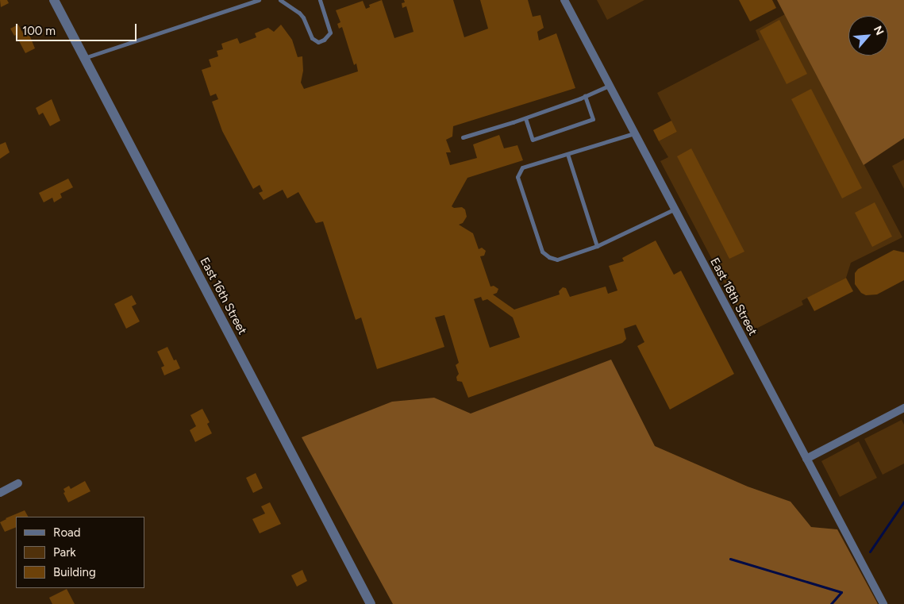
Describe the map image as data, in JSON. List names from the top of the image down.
{
  "streets": {
    "street": ["East 16th Street", "East 18th Street"]
  },
  "legend": ["Road", "Park", "Building"],
  "scale_bar": "100 m",
  "north": "top right"
}
